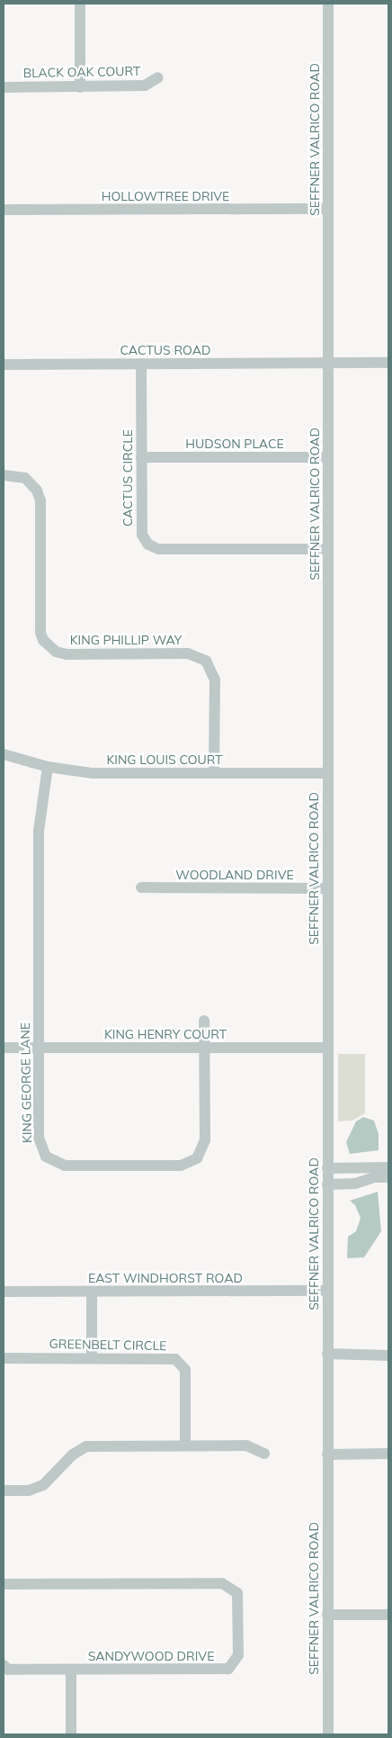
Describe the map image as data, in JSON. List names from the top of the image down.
{
  "streets": {
    "street": [
      "BLACK OAK COURT",
      "SEFFNER VALRICO ROAD",
      "HOLLOWTREE DRIVE",
      "CACTUS ROAD",
      "HUDSON PLACE",
      "CACTUS CIRCLE",
      "KING PHILLIP WAY",
      "KING LOUIS COURT",
      "WOODLAND DRIVE",
      "KING HENRY COURT",
      "KING GEORGE LANE",
      "EAST WINDHORST ROAD",
      "GREENBELT CIRCLE",
      "SANDYWOOD DRIVE"
    ]
  },
  "crossings": [
    ["SEFFNER VALRICO ROAD", "HOLLOWTREE DRIVE"],
    ["SEFFNER VALRICO ROAD", "CACTUS ROAD"],
    ["SEFFNER VALRICO ROAD", "HUDSON PLACE"],
    ["SEFFNER VALRICO ROAD", "CACTUS CIRCLE"],
    ["SEFFNER VALRICO ROAD", "KING LOUIS COURT"],
    ["SEFFNER VALRICO ROAD", "WOODLAND DRIVE"],
    ["SEFFNER VALRICO ROAD", "KING HENRY COURT"],
    ["SEFFNER VALRICO ROAD", "EAST WINDHORST ROAD"],
    ["CACTUS ROAD", "CACTUS CIRCLE"],
    ["HUDSON PLACE", "CACTUS CIRCLE"],
    ["KING PHILLIP WAY", "KING LOUIS COURT"],
    ["KING LOUIS COURT", "KING GEORGE LANE"],
    ["KING HENRY COURT", "KING GEORGE LANE"]
  ]
}
